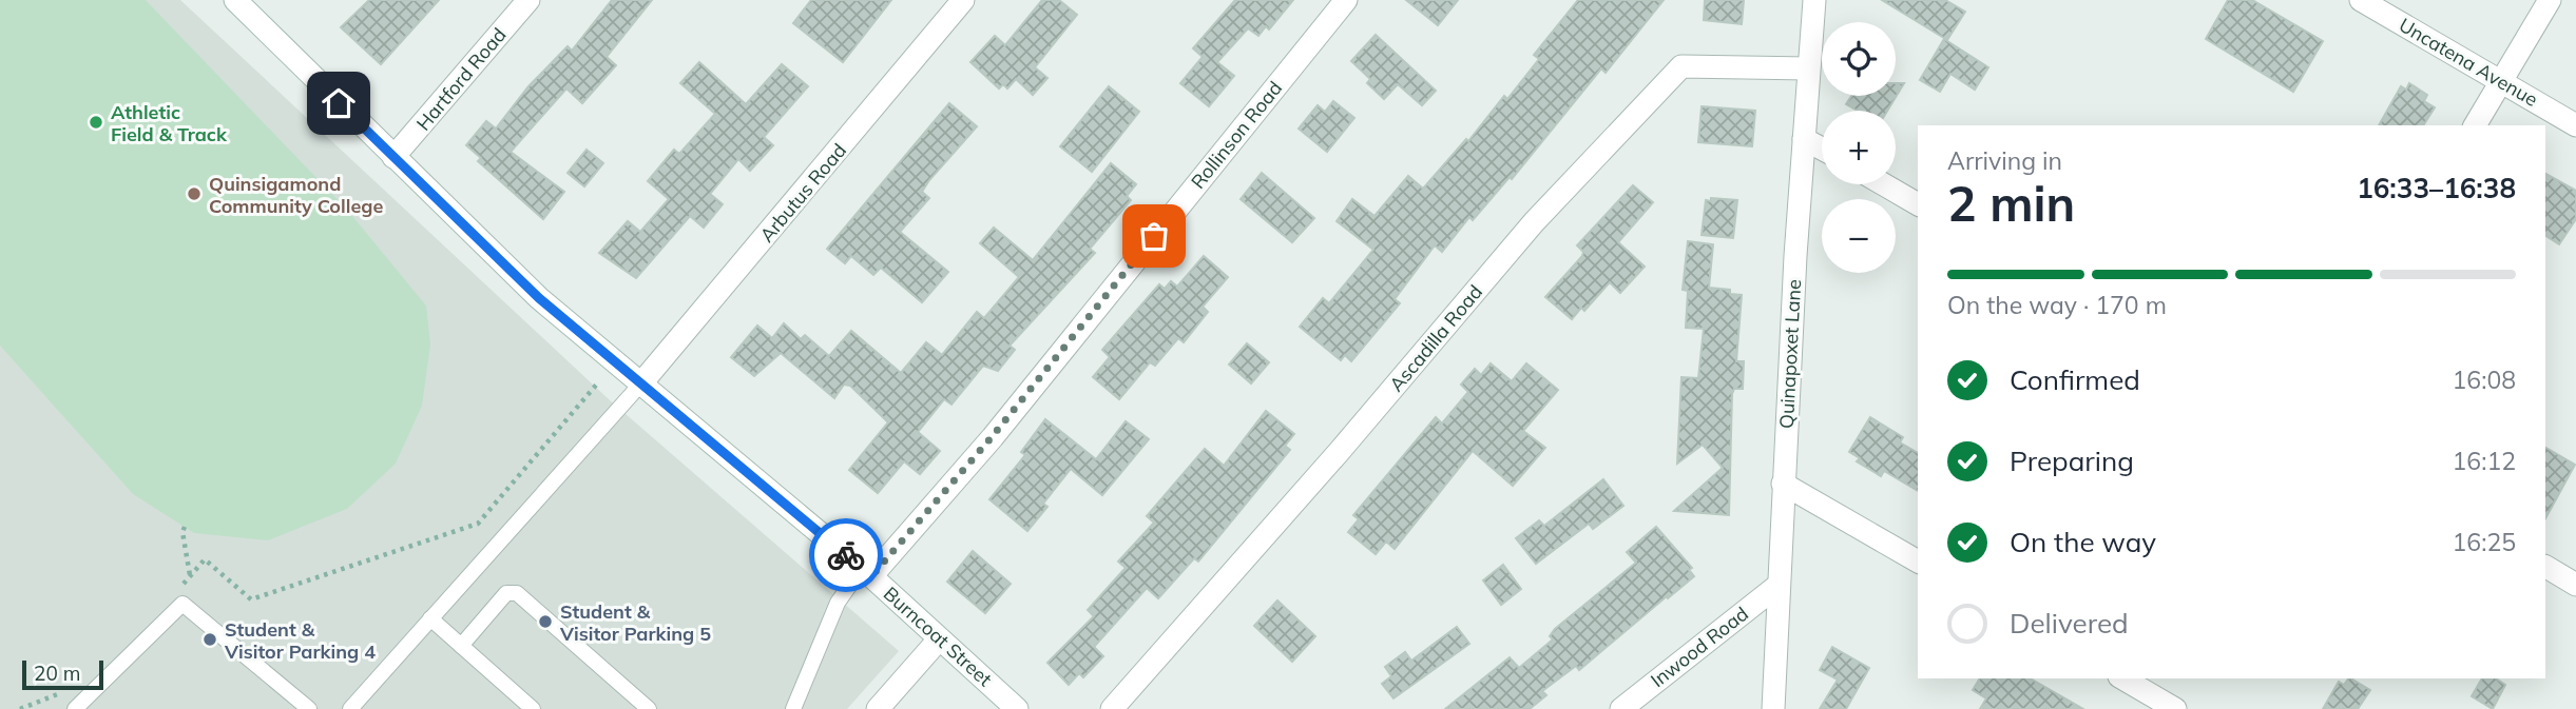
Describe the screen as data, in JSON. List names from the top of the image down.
{
  "streets": {
    "street": [
      "Uncatena Avenue",
      "Hartford Road",
      "Rollinson Road",
      "Arbutus Road",
      "Ascadilla Road",
      "Quinapoxet Lane",
      "Burncoat Street",
      "Inwood Road"
    ]
  },
  "crossings": [
    ["Hartford Road", "Burncoat Street"],
    ["Rollinson Road", "Burncoat Street"],
    ["Arbutus Road", "Burncoat Street"],
    ["Ascadilla Road", "Quinapoxet Lane"],
    ["Quinapoxet Lane", "Inwood Road"]
  ],
  "places": [
    "Athletic Field & Track",
    "Quinsigamond Community College",
    "Student & Visitor Parking 5",
    "Student & Visitor Parking 4"
  ],
  "scale_bar": "20 m",
  "page": {
    "map_buttons": ["+", "−"],
    "heading": ["2 min", "Arriving in", "16:33–16:38"],
    "bar": "On the way · 170 m",
    "list": [
      ["Confirmed", "16:08"],
      ["Preparing", "16:12"],
      ["On the way", "16:25"],
      "Delivered"
    ],
    "scale": "20 m"
  }
}
